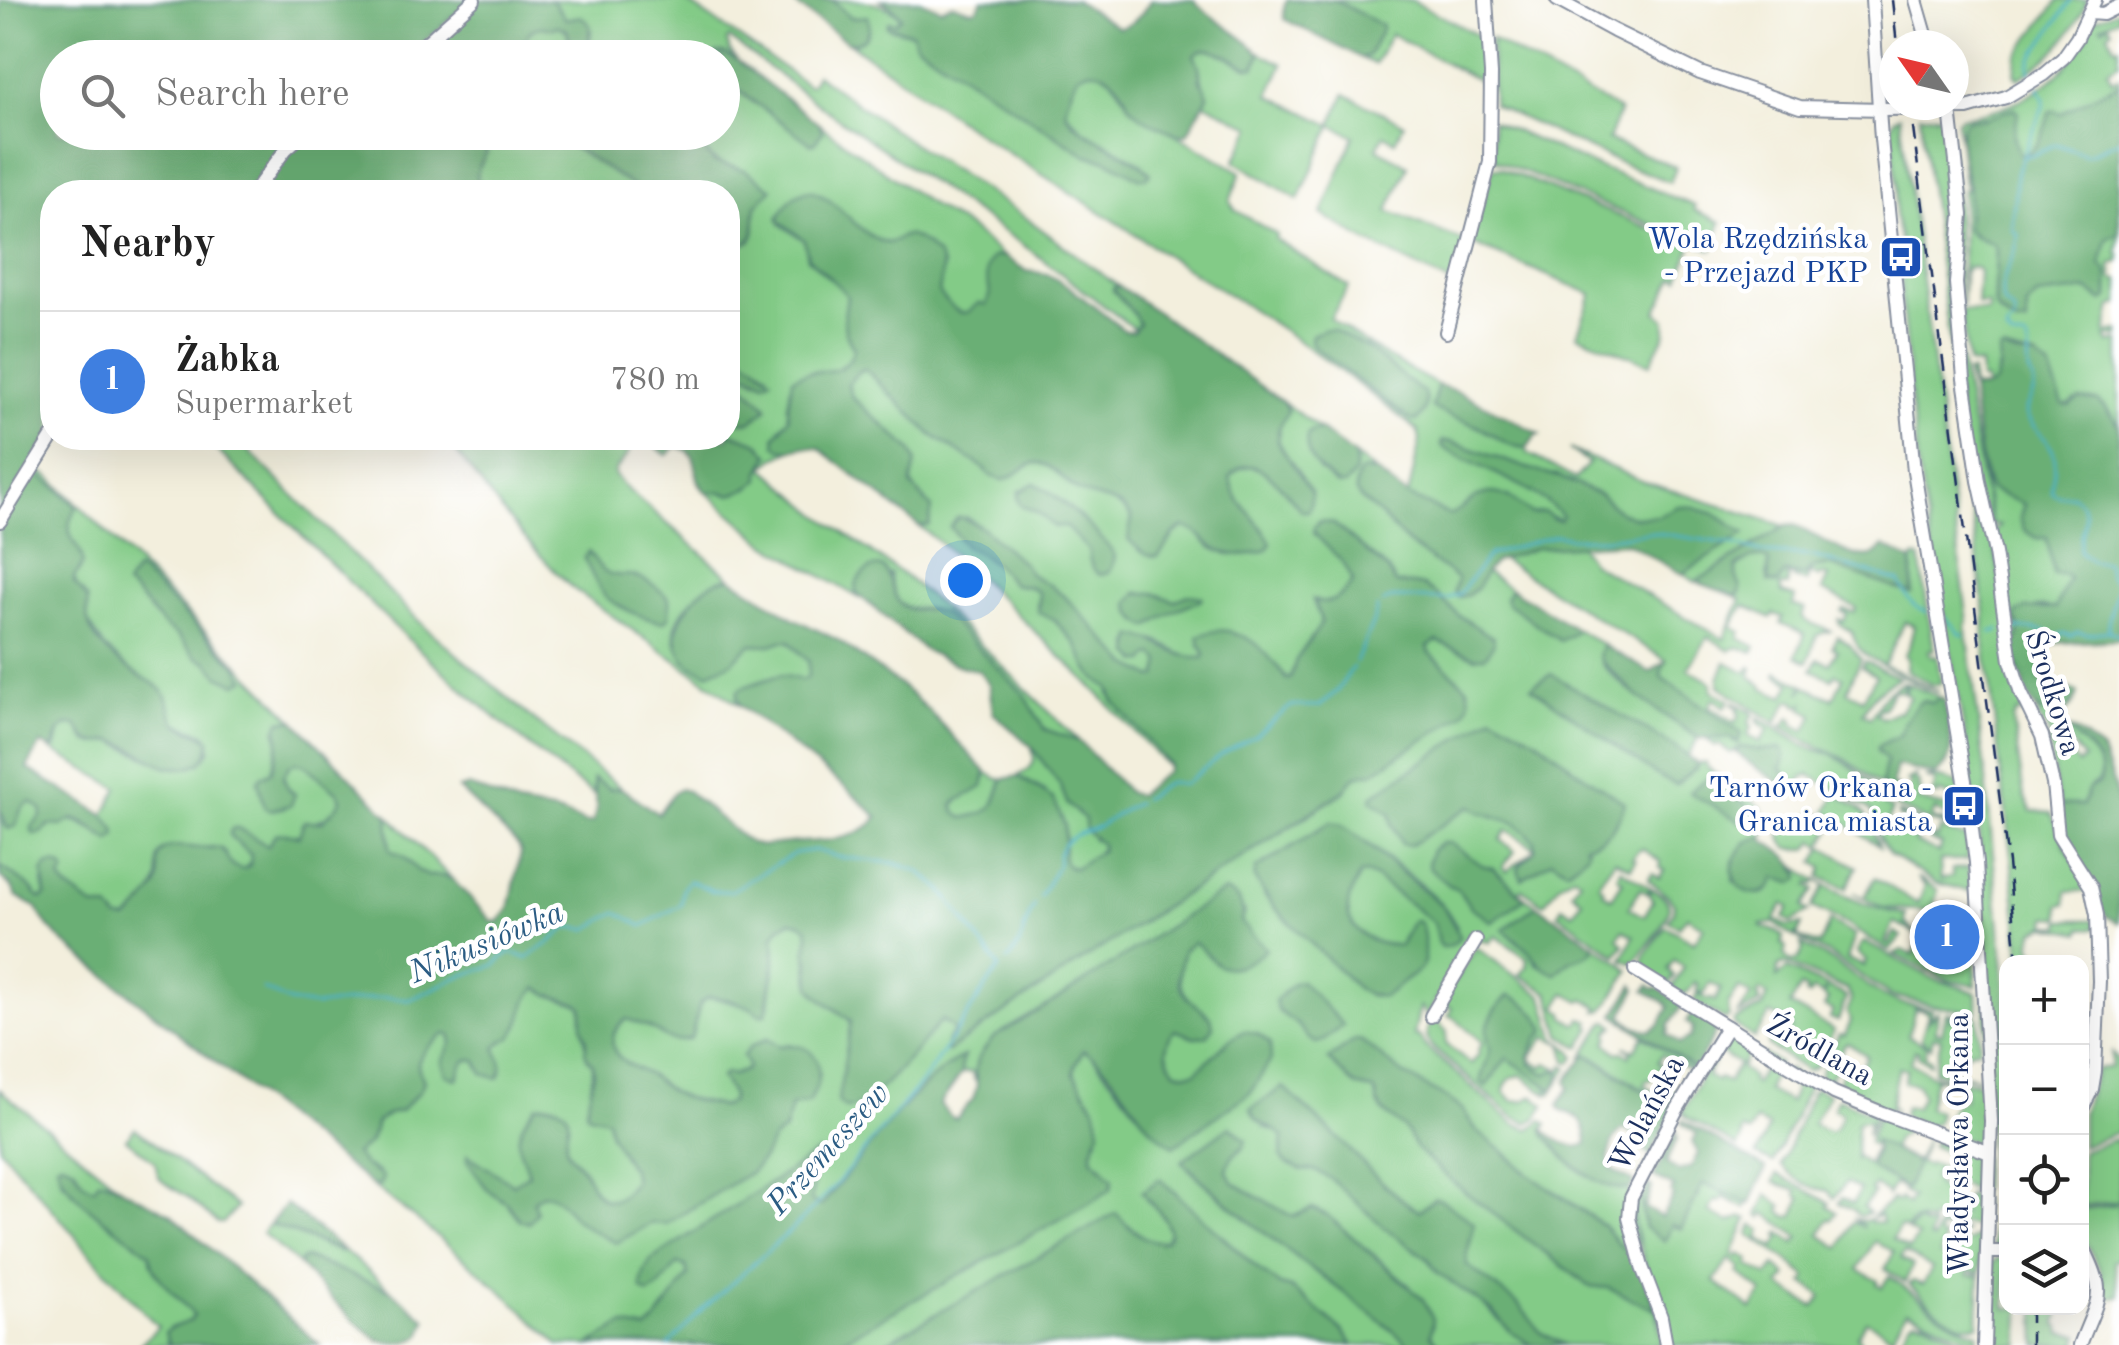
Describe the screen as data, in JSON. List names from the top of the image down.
{
  "streets": {
    "street": [
      "Środkowa",
      "Źródlana",
      "Wolańska",
      "Władysława Orkana"
    ]
  },
  "crossings": [
    ["Źródlana", "Wolańska"],
    ["Źródlana", "Władysława Orkana"]
  ],
  "water": ["Nikusiówka", "Przemeszew"],
  "places": {
    "bus stop": ["Wola Rzędzińska - Przejazd PKP", "Tarnów Orkana - Granica miasta"]
  },
  "north": "top left",
  "page": {
    "search": "Search here",
    "heading": "Nearby",
    "list": [
      {
        "mark": "1",
        "name": "Żabka",
        "note": "Supermarket",
        "value": "780 m"
      }
    ],
    "pins": "1",
    "map_buttons": ["+", "−"]
  }
}
